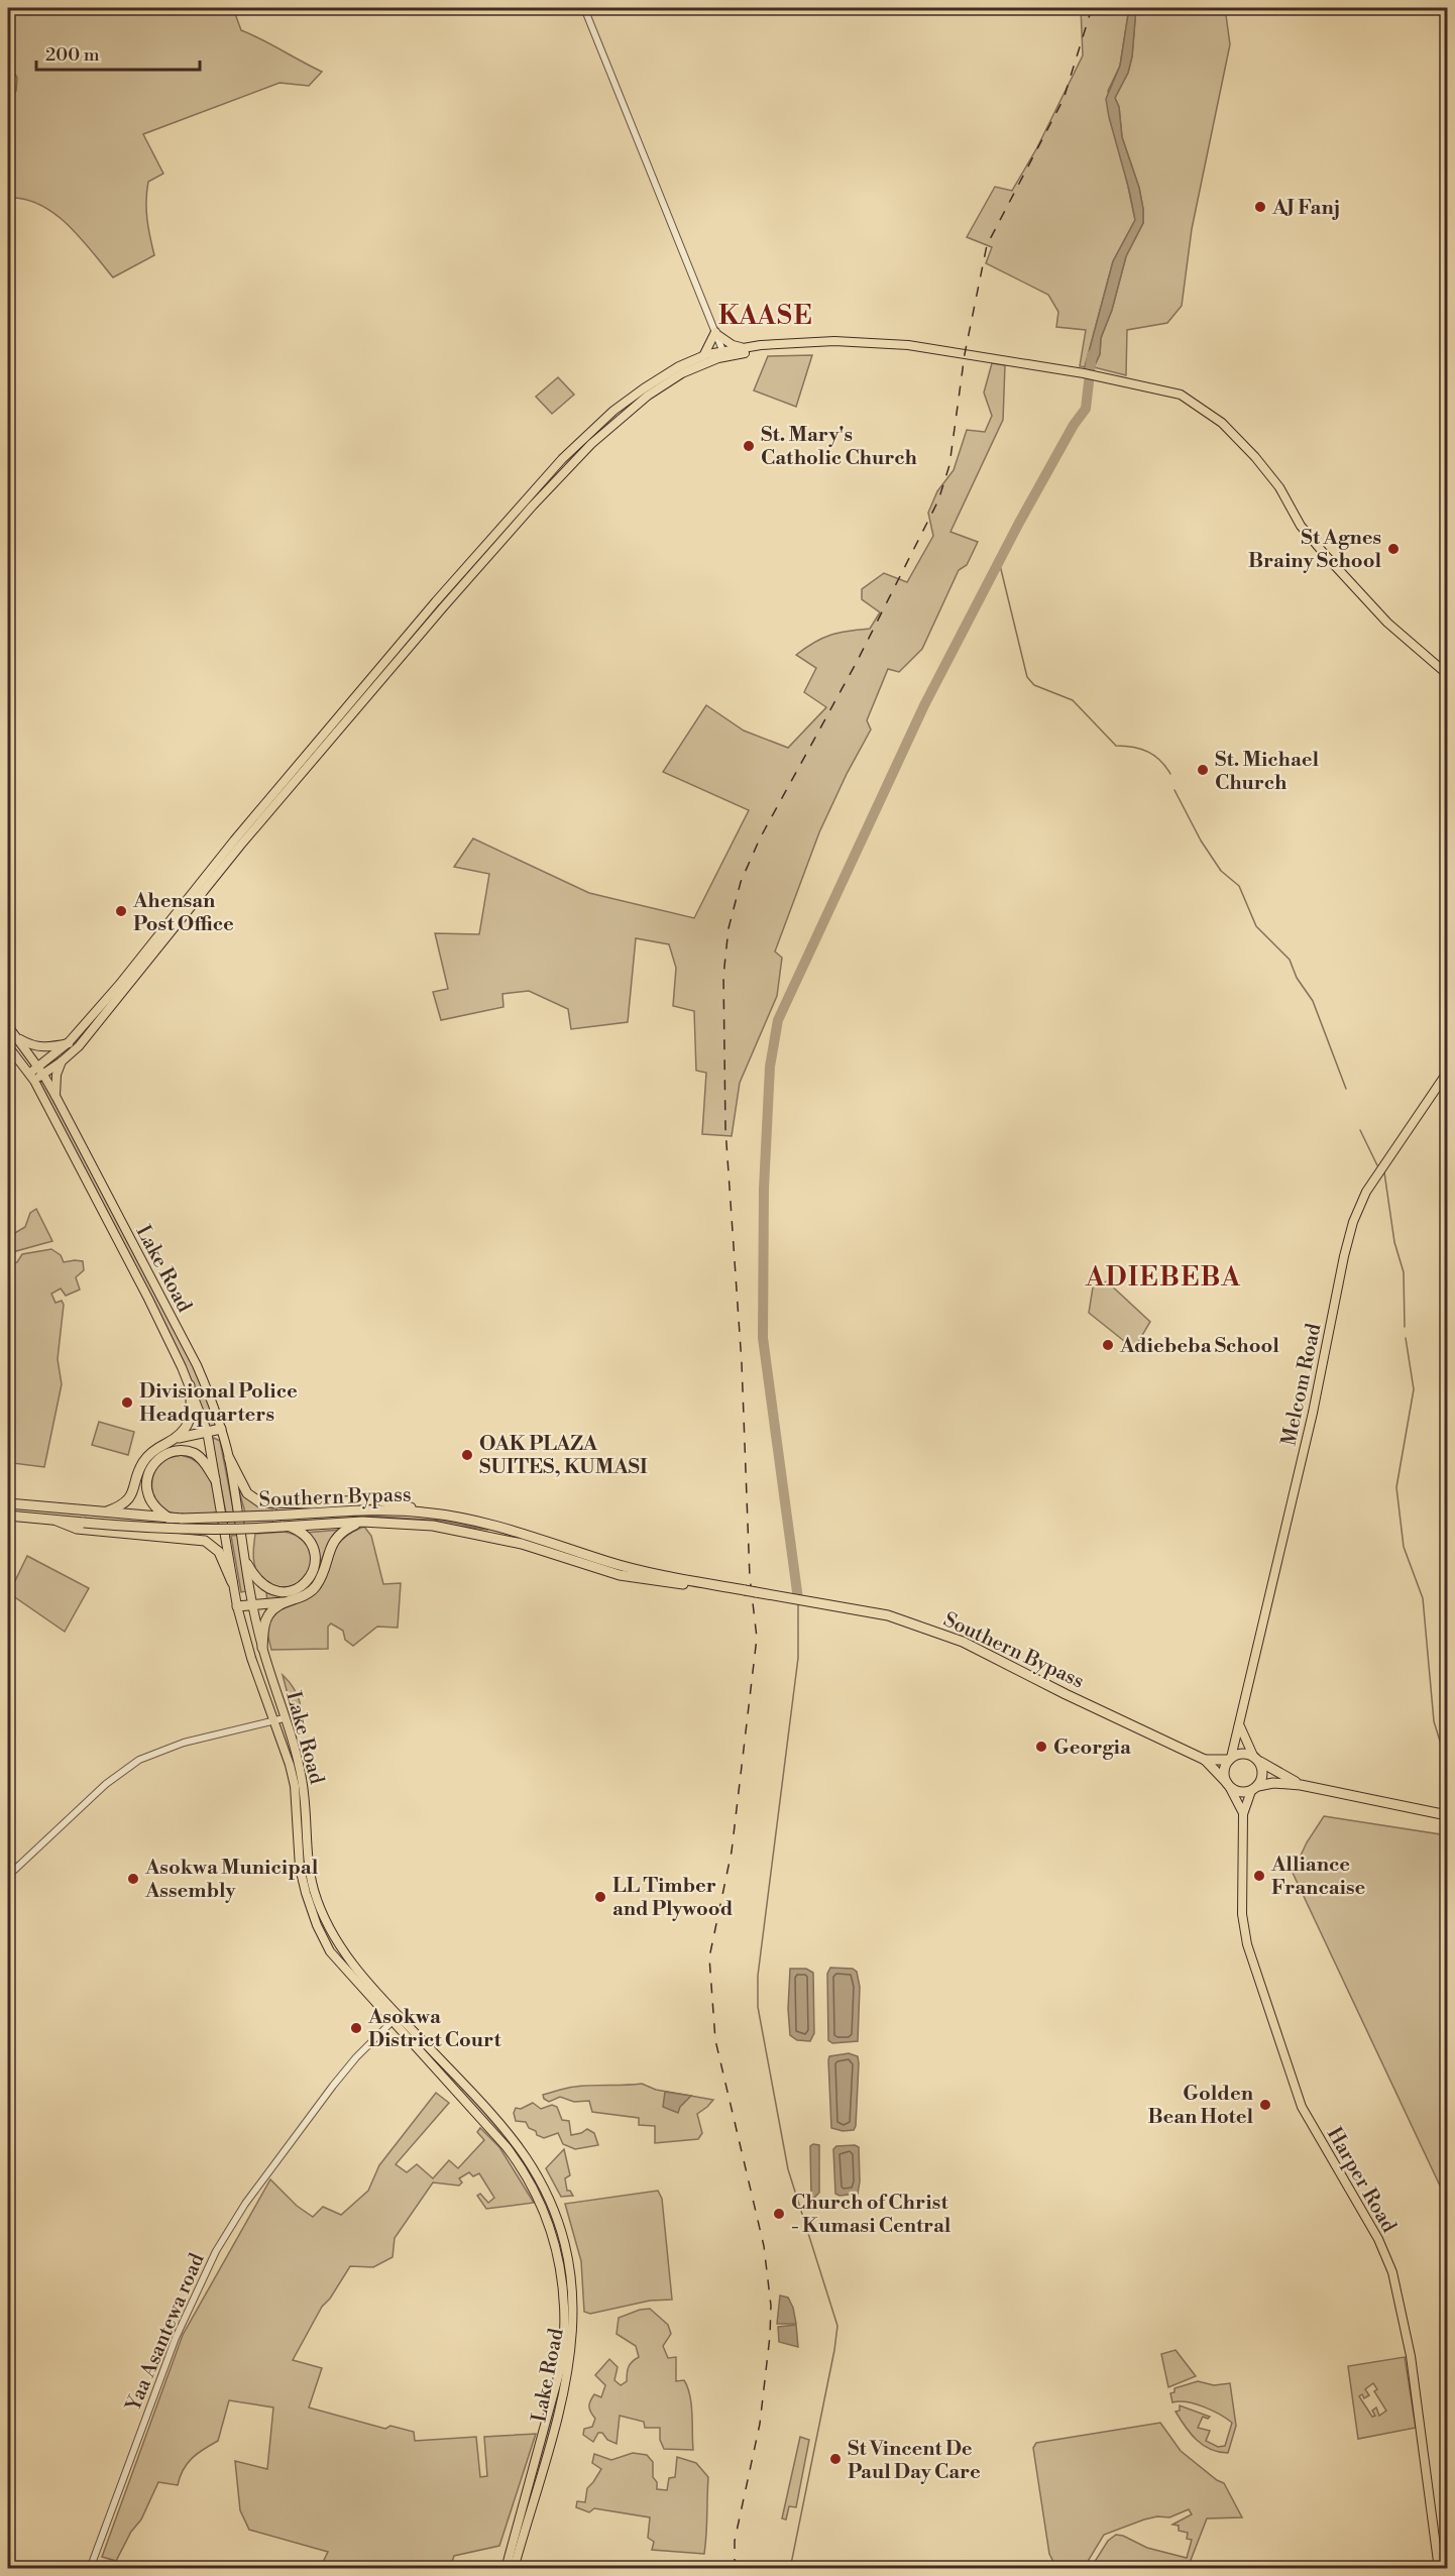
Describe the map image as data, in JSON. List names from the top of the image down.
{
  "streets": {
    "highway": ["Southern Bypass"],
    "main road": ["Lake Road", "Melcom Road", "Harper Road"],
    "street": ["Yaa Asantewa road"]
  },
  "crossings": [
    ["Lake Road", "Yaa Asantewa road"],
    ["Melcom Road", "Southern Bypass"],
    ["Melcom Road", "Harper Road"],
    ["Southern Bypass", "Harper Road"]
  ],
  "districts": ["KAASE", "ADIEBEBA"],
  "places": [
    "AJ Fanj",
    "St. Mary's Catholic Church",
    "St Agnes Brainy School",
    "St. Michael Church",
    "Ahensan Post Office",
    "Adiebeba School",
    "Divisional Police Headquarters",
    "OAK PLAZA SUITES, KUMASI",
    "Georgia",
    "Alliance Francaise",
    "Asokwa Municipal Assembly",
    "LL Timber and Plywood",
    "Asokwa District Court",
    "Golden Bean Hotel",
    "Church of Christ - Kumasi Central",
    "St Vincent De Paul Day Care"
  ],
  "scale_bar": "200 m"
}
